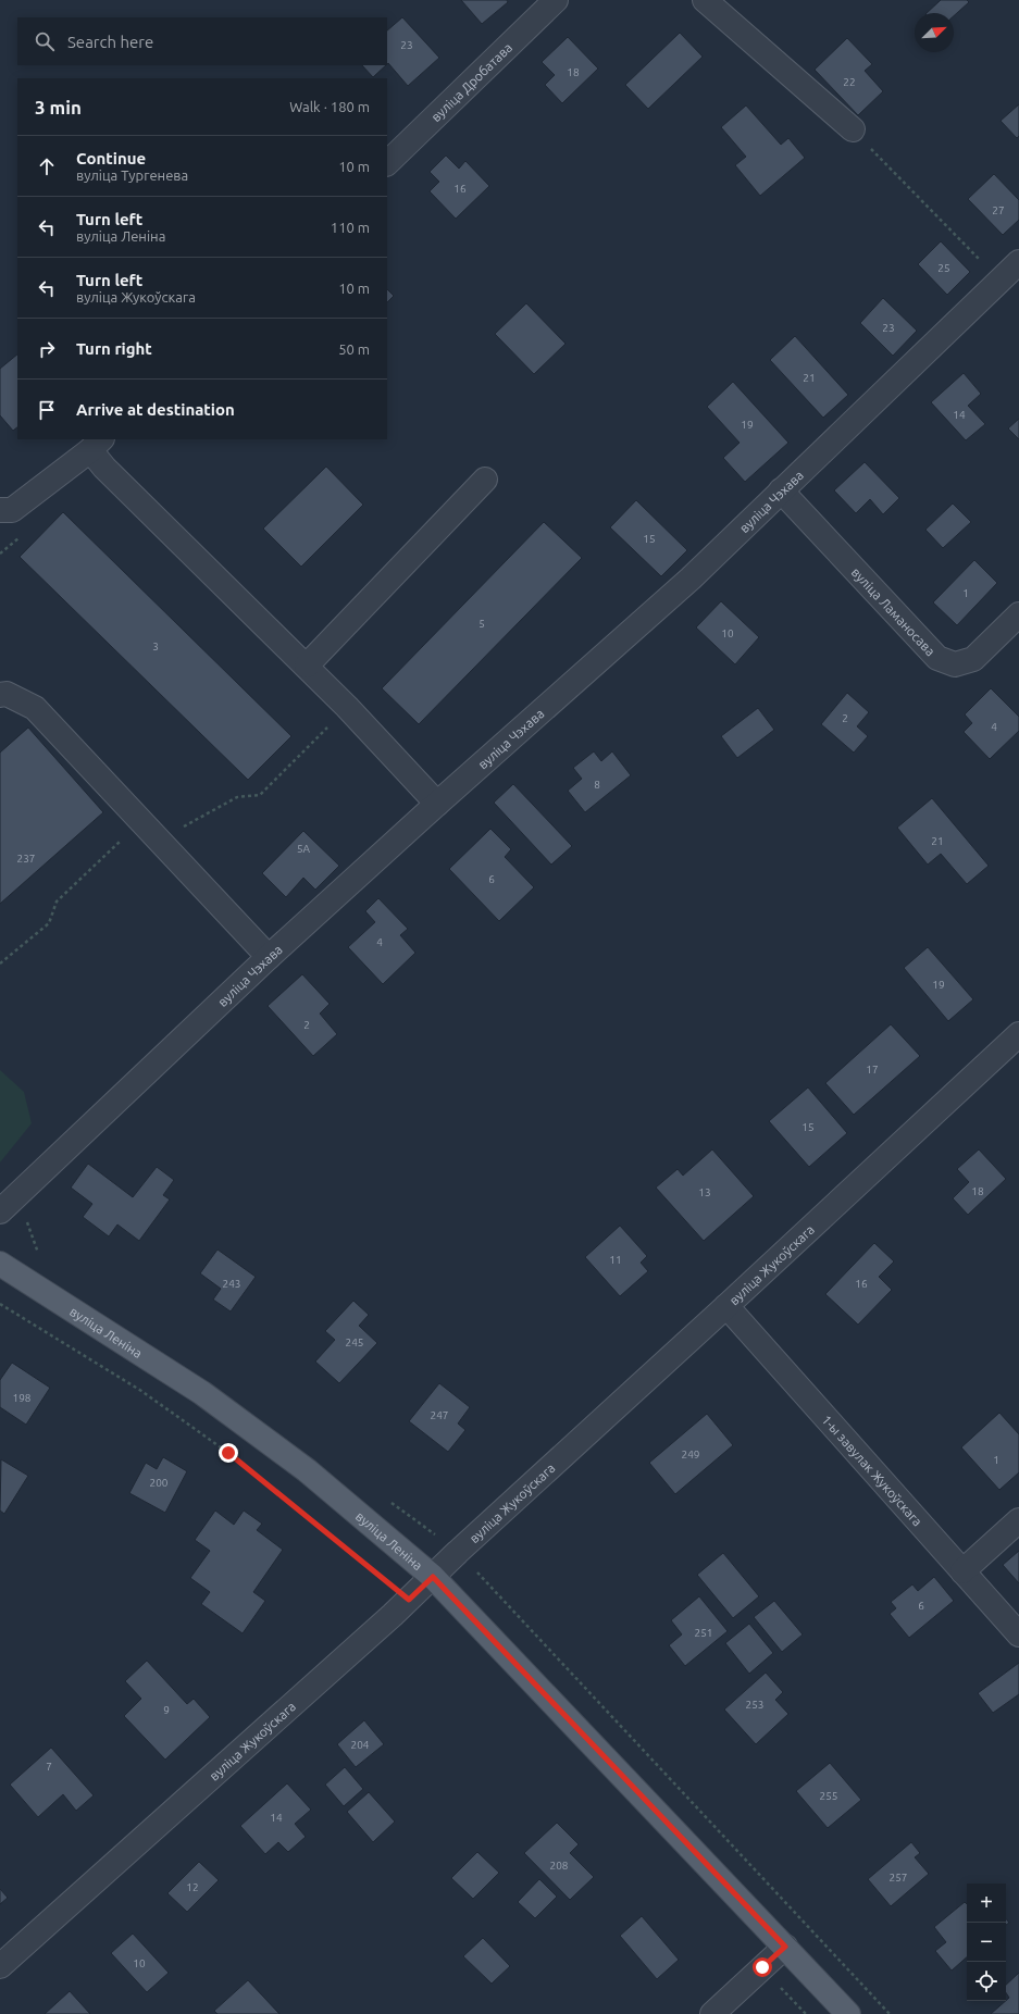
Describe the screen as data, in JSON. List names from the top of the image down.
{
  "streets": {
    "main road": ["вуліца Леніна"],
    "street": [
      "вуліца Дробатава",
      "вуліца Чэхава",
      "вуліца Ламаносава",
      "вуліца Жукоўскага",
      "1-ы завулак Жукоўскага"
    ]
  },
  "crossings": [
    ["вуліца Чэхава", "вуліца Ламаносава"],
    ["вуліца Жукоўскага", "вуліца Леніна"],
    ["вуліца Жукоўскага", "1-ы завулак Жукоўскага"]
  ],
  "house_numbers": [
    "23",
    "18",
    "22",
    "16",
    "27",
    "25",
    "23",
    "21",
    "14",
    "19",
    "15",
    "1",
    "5",
    "10",
    "3",
    "2",
    "4",
    "8",
    "21",
    "5А",
    "237",
    "6",
    "4",
    "19",
    "2",
    "17",
    "15",
    "18",
    "13",
    "11",
    "243",
    "16",
    "245",
    "198",
    "247",
    "249",
    "1",
    "200",
    "6",
    "251",
    "253",
    "9",
    "204",
    "7",
    "255",
    "14",
    "208",
    "257",
    "12",
    "10"
  ],
  "north": "top right",
  "page": {
    "search": "Search here",
    "heading": ["3 min", "Walk · 180 m"],
    "list": [
      ["Continue", "вуліца Тургенева", "10 m"],
      ["Turn left", "вуліца Леніна", "110 m"],
      ["Turn left", "вуліца Жукоўскага", "10 m"],
      ["Turn right", "50 m"],
      "Arrive at destination"
    ],
    "map_buttons": ["+", "−"]
  }
}
